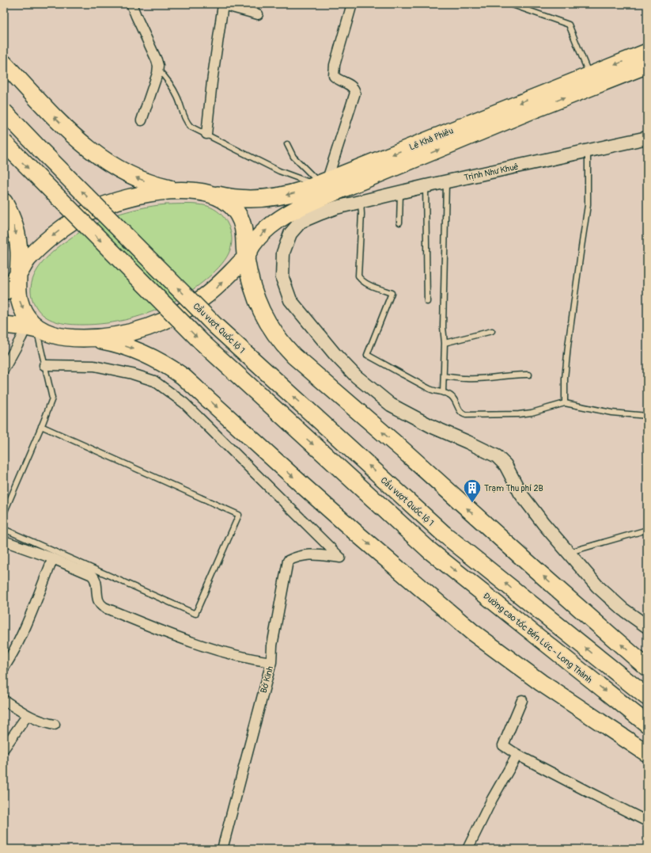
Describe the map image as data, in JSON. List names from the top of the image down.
{
  "streets": {
    "highway": ["Lê Khả Phiêu", "Cầu vượt Quốc lộ 1", "Đường cao tốc Bến Lức - Long Thành"],
    "street": ["Trịnh Như Khuê", "Bờ Kinh"]
  },
  "crossings": [
    ["Lê Khả Phiêu", "Trịnh Như Khuê"]
  ],
  "places": {
    "building": ["Trạm Thu phí 2B"]
  }
}
